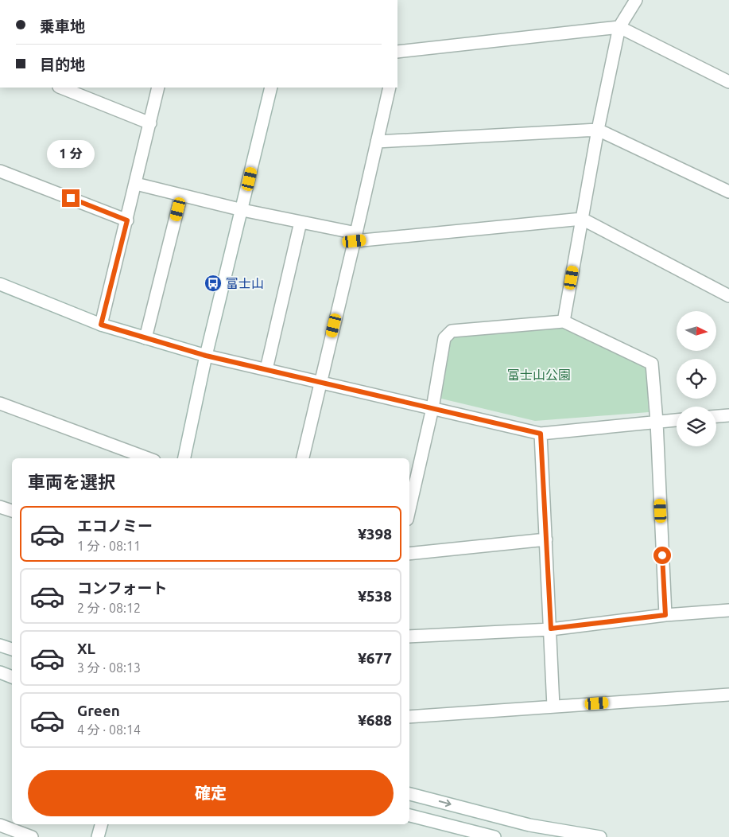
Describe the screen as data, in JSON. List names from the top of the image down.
{
  "parks": ["富士山公園"],
  "places": {
    "bus stop": ["富士山"]
  },
  "north": "right",
  "page": {
    "banner": ["乗車地", "目的地"],
    "bubble": "1 分",
    "heading": "車両を選択",
    "list": [
      {
        "name": "エコノミー",
        "note": "1 分 · 08:11",
        "value": "¥398"
      },
      {
        "name": "コンフォート",
        "note": "2 分 · 08:12",
        "value": "¥538"
      },
      {
        "name": "XL",
        "note": "3 分 · 08:13",
        "value": "¥677"
      },
      {
        "name": "Green",
        "note": "4 分 · 08:14",
        "value": "¥688"
      }
    ],
    "buttons": "確定"
  }
}
